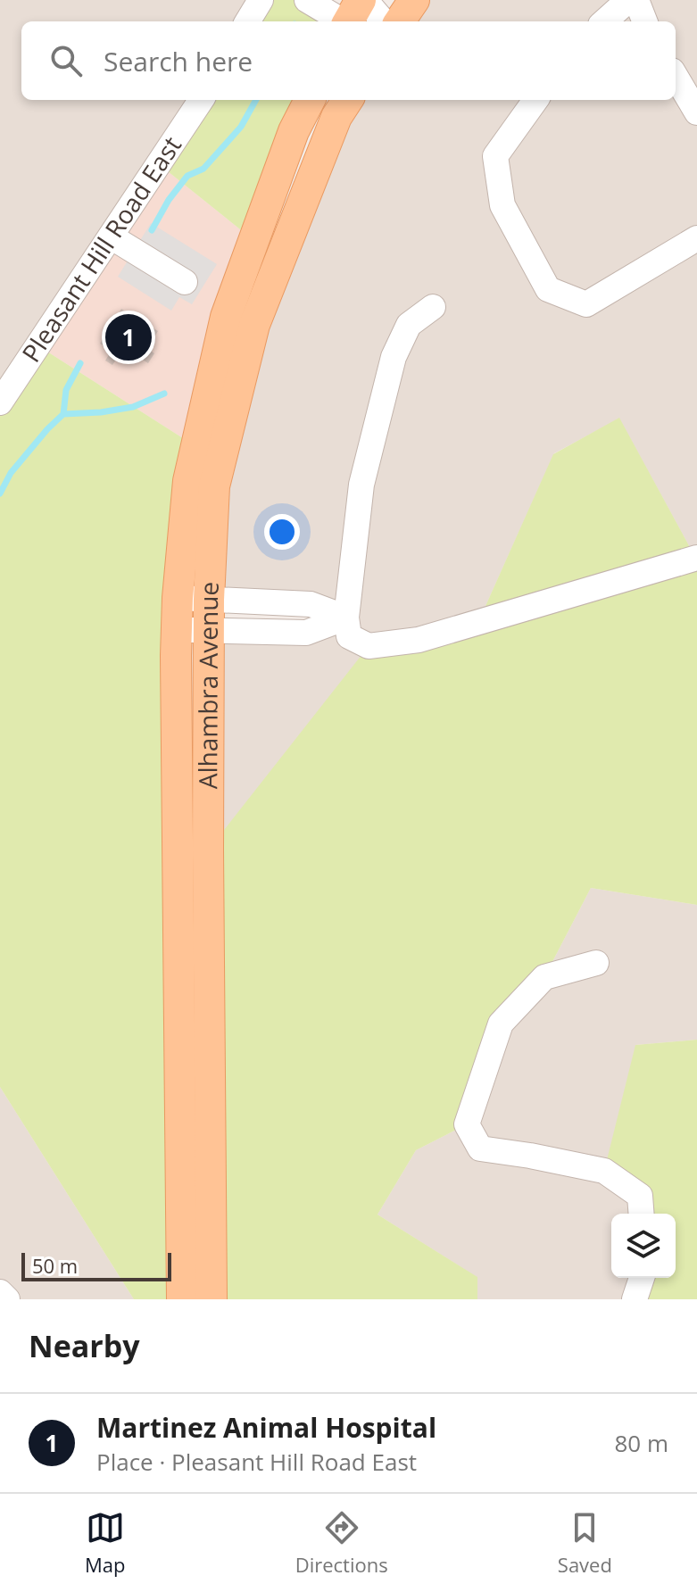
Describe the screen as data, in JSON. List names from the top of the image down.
{
  "streets": {
    "main road": ["Alhambra Avenue"],
    "street": ["Pleasant Hill Road East"]
  },
  "scale_bar": "50 m",
  "page": {
    "search": "Search here",
    "pins": "1",
    "scale": "50 m",
    "heading": "Nearby",
    "list": [
      {
        "mark": "1",
        "name": "Martinez Animal Hospital",
        "note": "Place · Pleasant Hill Road East",
        "value": "80 m"
      }
    ],
    "nav": ["Map", "Directions", "Saved"]
  }
}
